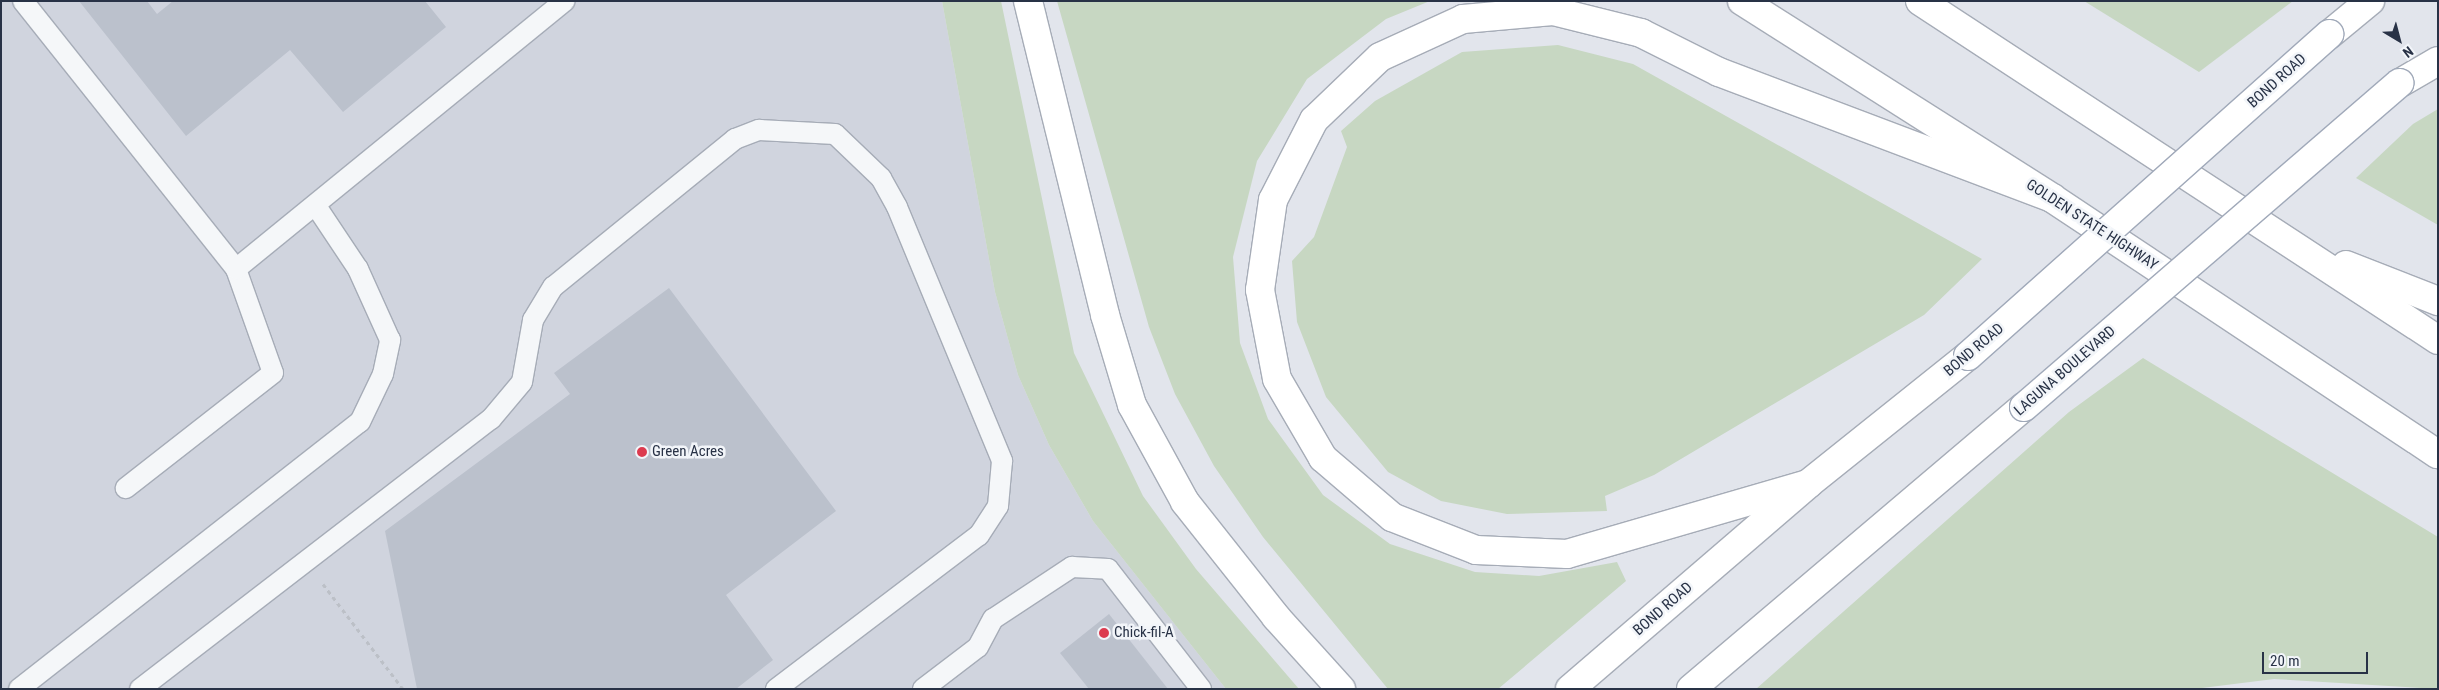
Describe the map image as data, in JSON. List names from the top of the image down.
{
  "streets": {
    "main road": ["BOND ROAD", "GOLDEN STATE HIGHWAY", "LAGUNA BOULEVARD"]
  },
  "places": ["Green Acres", "Chick-fil-A"],
  "scale_bar": "20 m",
  "north": "bottom right"
}
